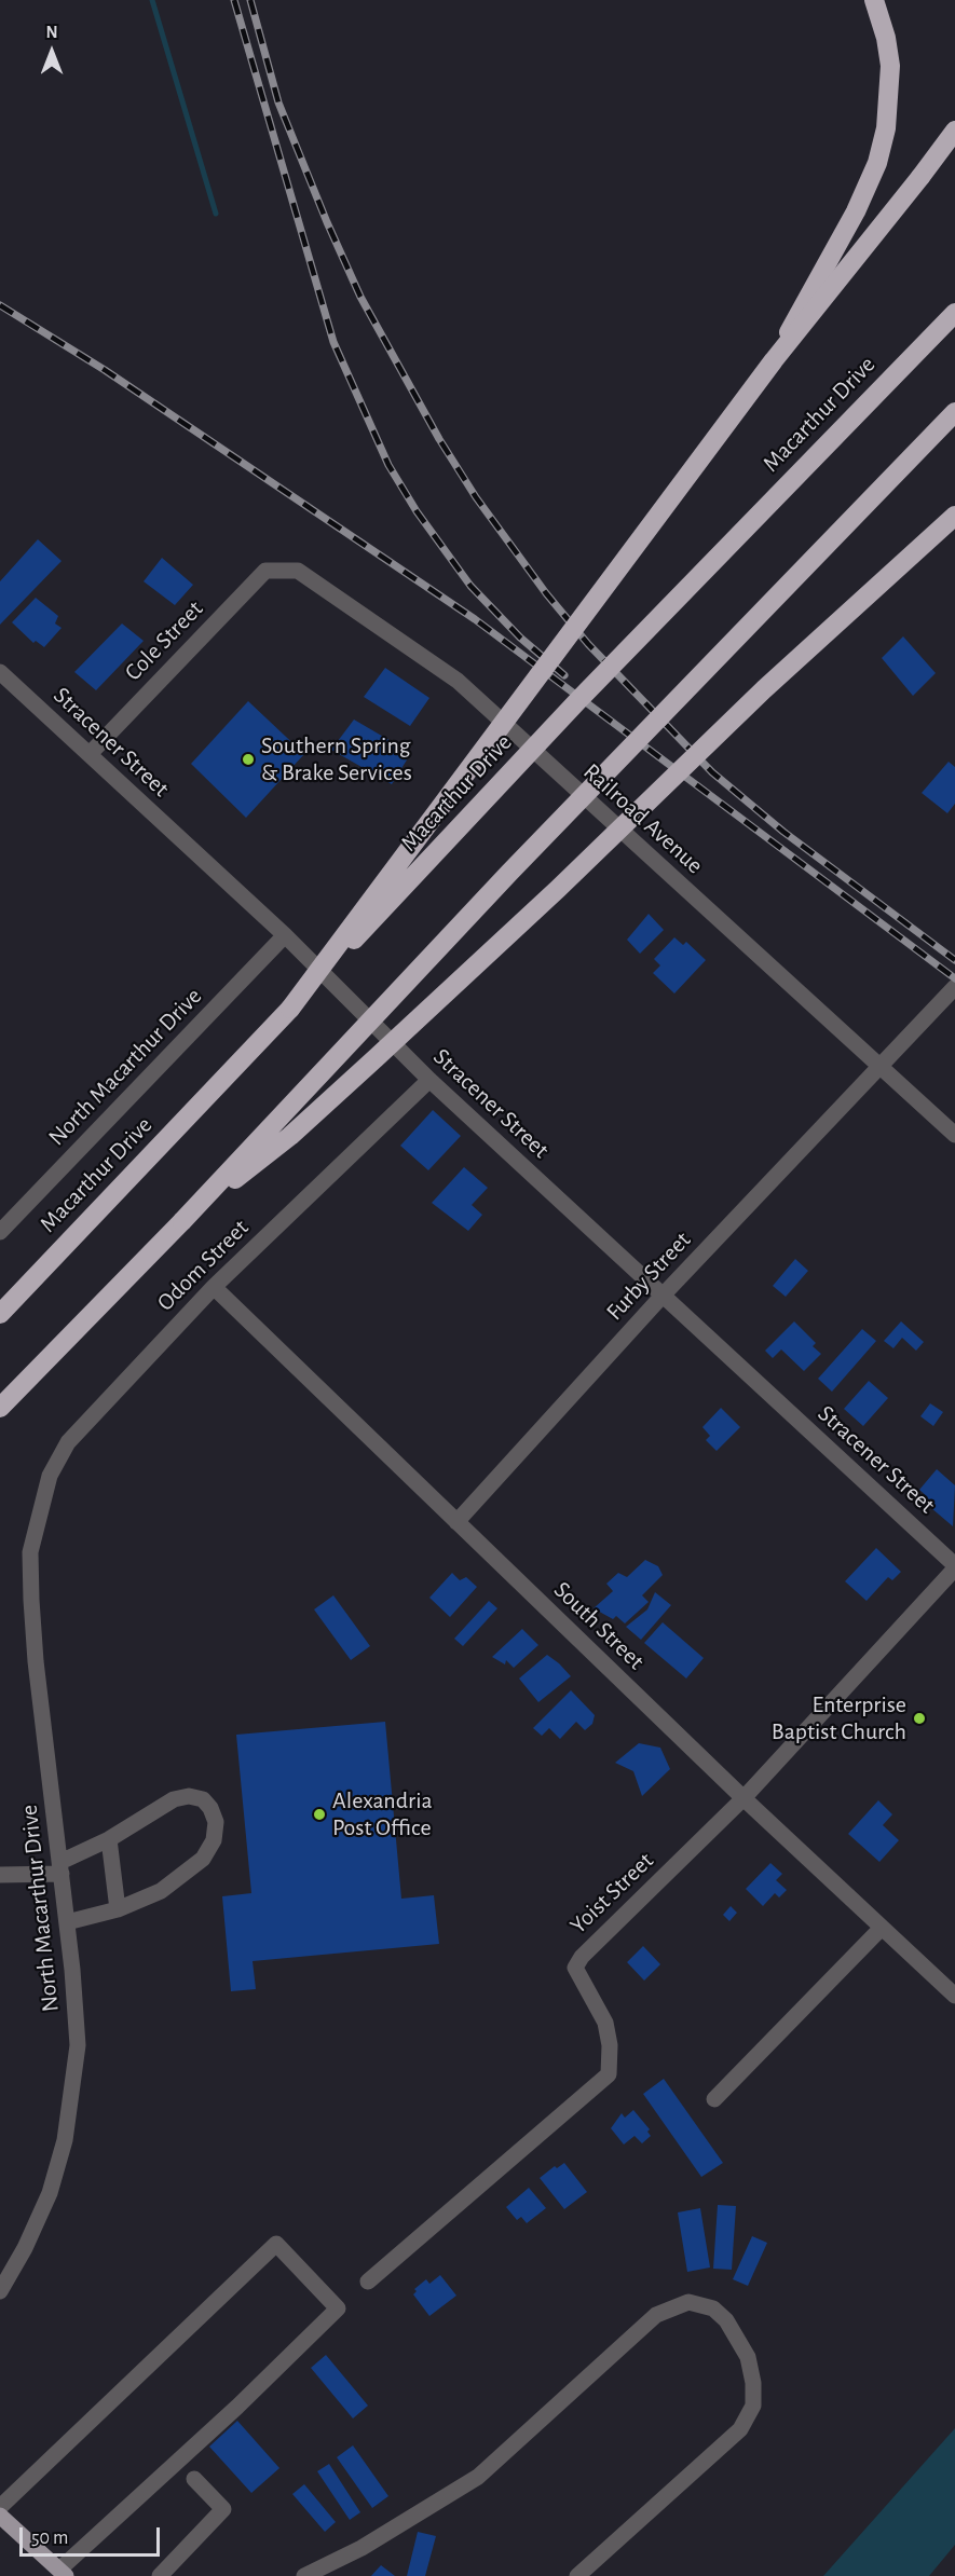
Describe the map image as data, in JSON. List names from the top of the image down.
{
  "streets": {
    "highway": ["Macarthur Drive"],
    "street": [
      "Cole Street",
      "Stracener Street",
      "Railroad Avenue",
      "North Macarthur Drive",
      "Odom Street",
      "Furby Street",
      "South Street",
      "Yoist Street"
    ]
  },
  "crossings": [
    ["Cole Street", "Stracener Street"],
    ["Cole Street", "Railroad Avenue"],
    ["Stracener Street", "North Macarthur Drive"],
    ["Stracener Street", "Odom Street"],
    ["Stracener Street", "Furby Street"],
    ["Stracener Street", "Yoist Street"],
    ["Railroad Avenue", "Furby Street"],
    ["North Macarthur Drive", "Odom Street"],
    ["Odom Street", "South Street"],
    ["Furby Street", "South Street"],
    ["South Street", "Yoist Street"]
  ],
  "places": ["Southern Spring & Brake Services", "Enterprise Baptist Church", "Alexandria Post Office"],
  "scale_bar": "50 m",
  "north": "top"
}
